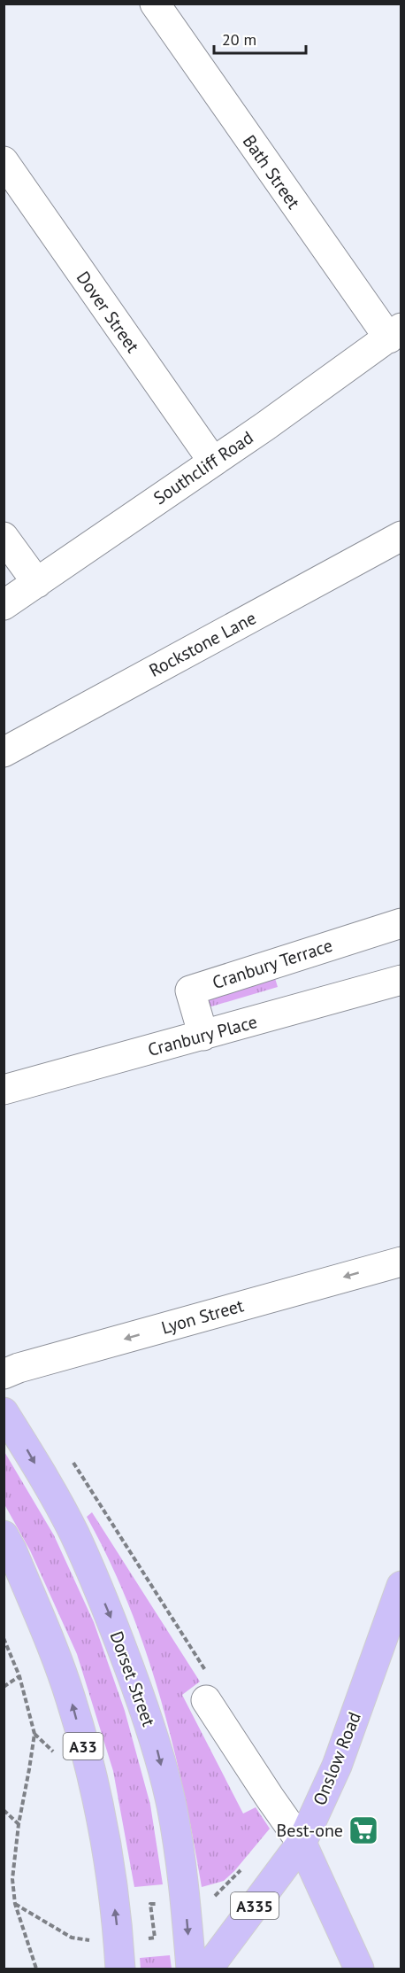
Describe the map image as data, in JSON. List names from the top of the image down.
{
  "streets": {
    "main road": [
      "Dorset Street",
      "A33",
      "Onslow Road",
      "A335"
    ],
    "street": [
      "Bath Street",
      "Dover Street",
      "Southcliff Road",
      "Rockstone Lane",
      "Cranbury Terrace",
      "Cranbury Place",
      "Lyon Street"
    ]
  },
  "crossings": [
    ["Bath Street", "Southcliff Road"],
    ["Dover Street", "Southcliff Road"],
    ["Cranbury Terrace", "Cranbury Place"]
  ],
  "one_way": ["Lyon Street"],
  "places": {
    "supermarket": ["Best-one"]
  },
  "scale_bar": "20 m"
}
